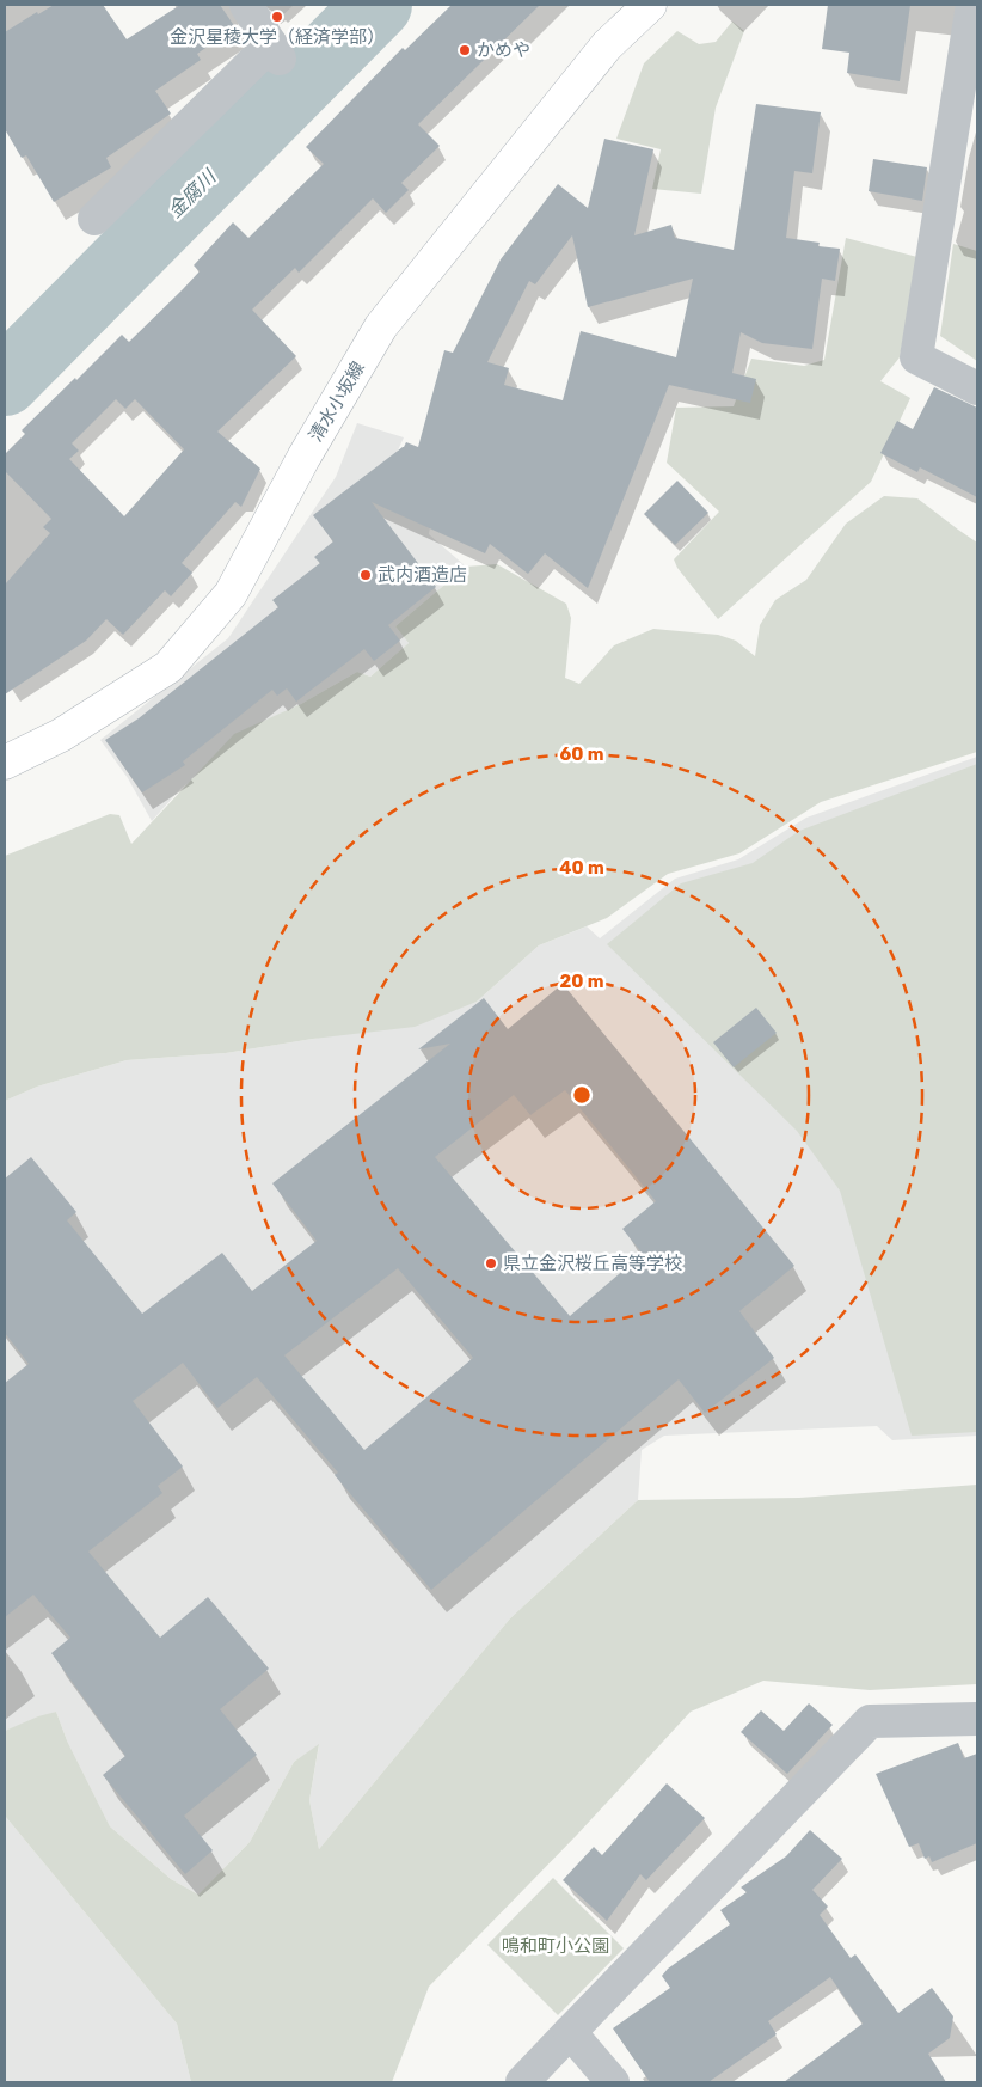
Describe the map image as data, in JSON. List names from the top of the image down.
{
  "streets": {
    "main road": ["清水小坂線"]
  },
  "water": ["金腐川"],
  "parks": ["鳴和町小公園"],
  "places": [
    "金沢星稜大学（経済学部）",
    "かめや",
    "武内酒造店",
    "県立金沢桜丘高等学校"
  ],
  "rings": ["60 m", "40 m", "20 m"]
}
